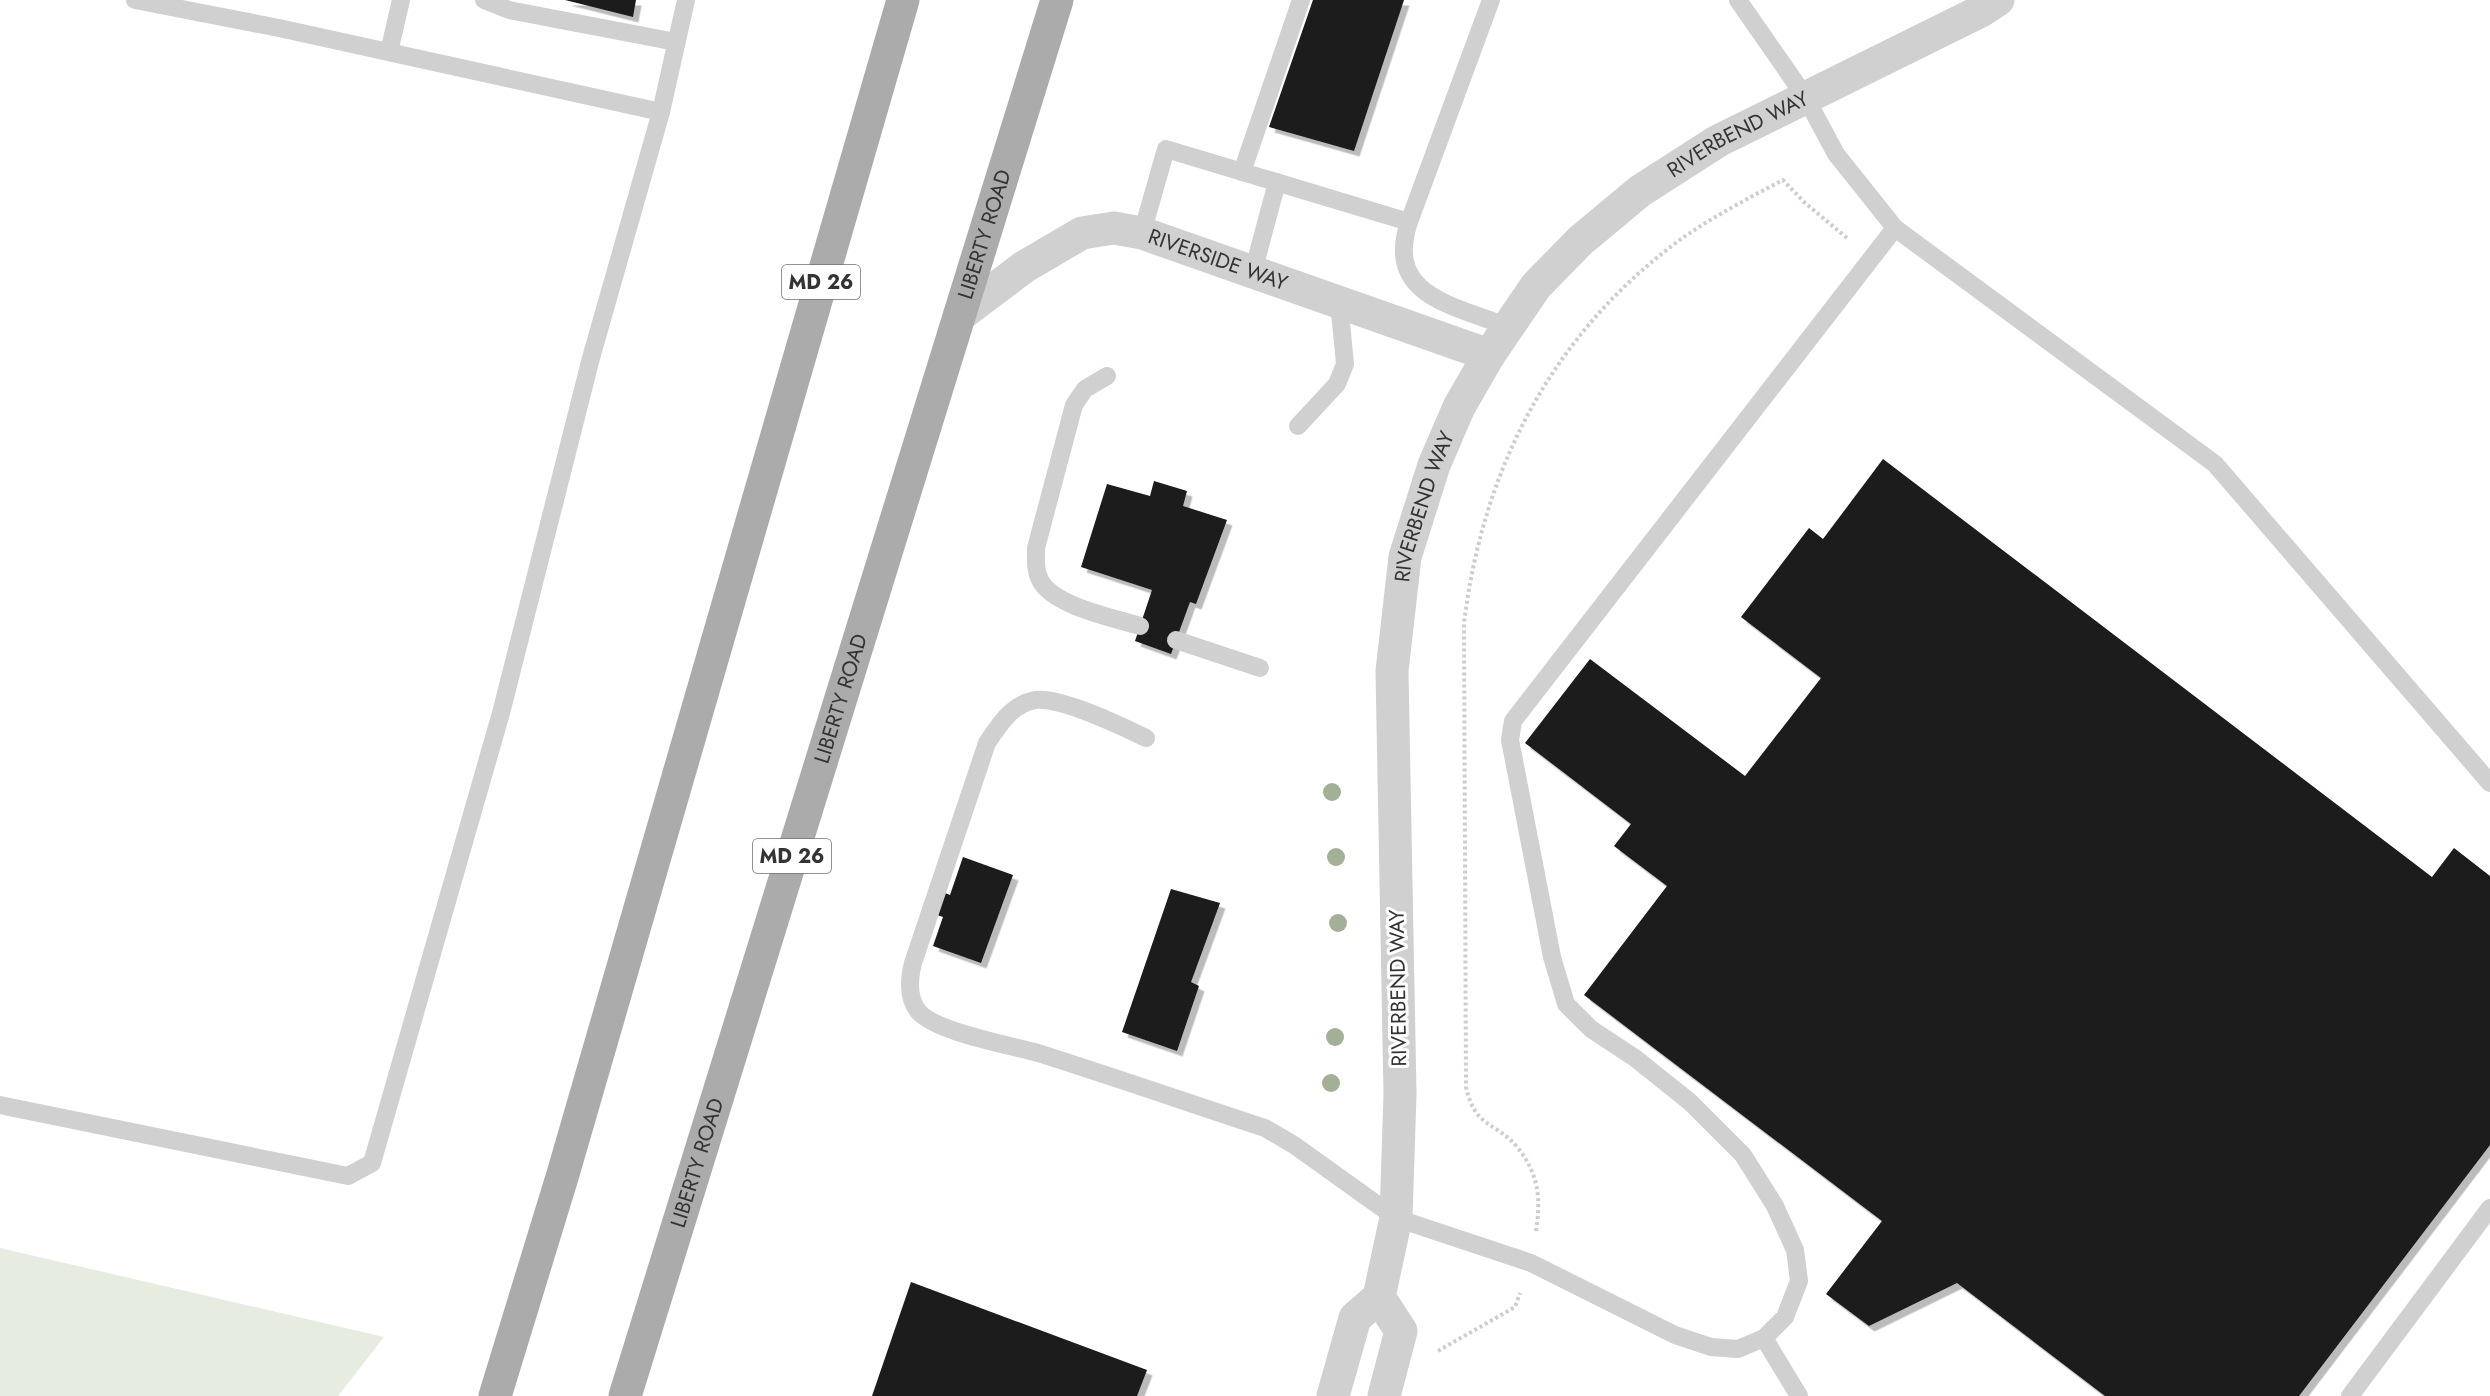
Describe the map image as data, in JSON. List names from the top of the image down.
{
  "streets": {
    "main road": ["LIBERTY ROAD", "MD 26"],
    "street": ["RIVERBEND WAY", "RIVERSIDE WAY"]
  },
  "crossings": [
    ["RIVERBEND WAY", "RIVERSIDE WAY"],
    ["LIBERTY ROAD", "RIVERSIDE WAY"]
  ]
}
